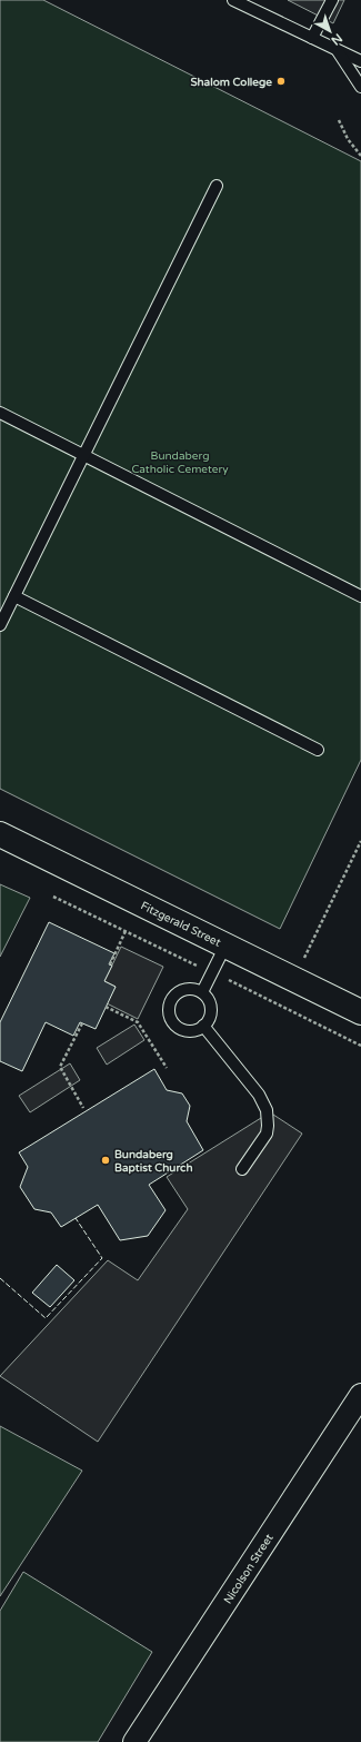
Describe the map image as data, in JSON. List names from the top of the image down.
{
  "streets": {
    "street": ["Fitzgerald Street", "Nicolson Street"]
  },
  "parks": ["Bundaberg Catholic Cemetery"],
  "places": ["Shalom College", "Bundaberg Baptist Church"],
  "north": "bottom right"
}
